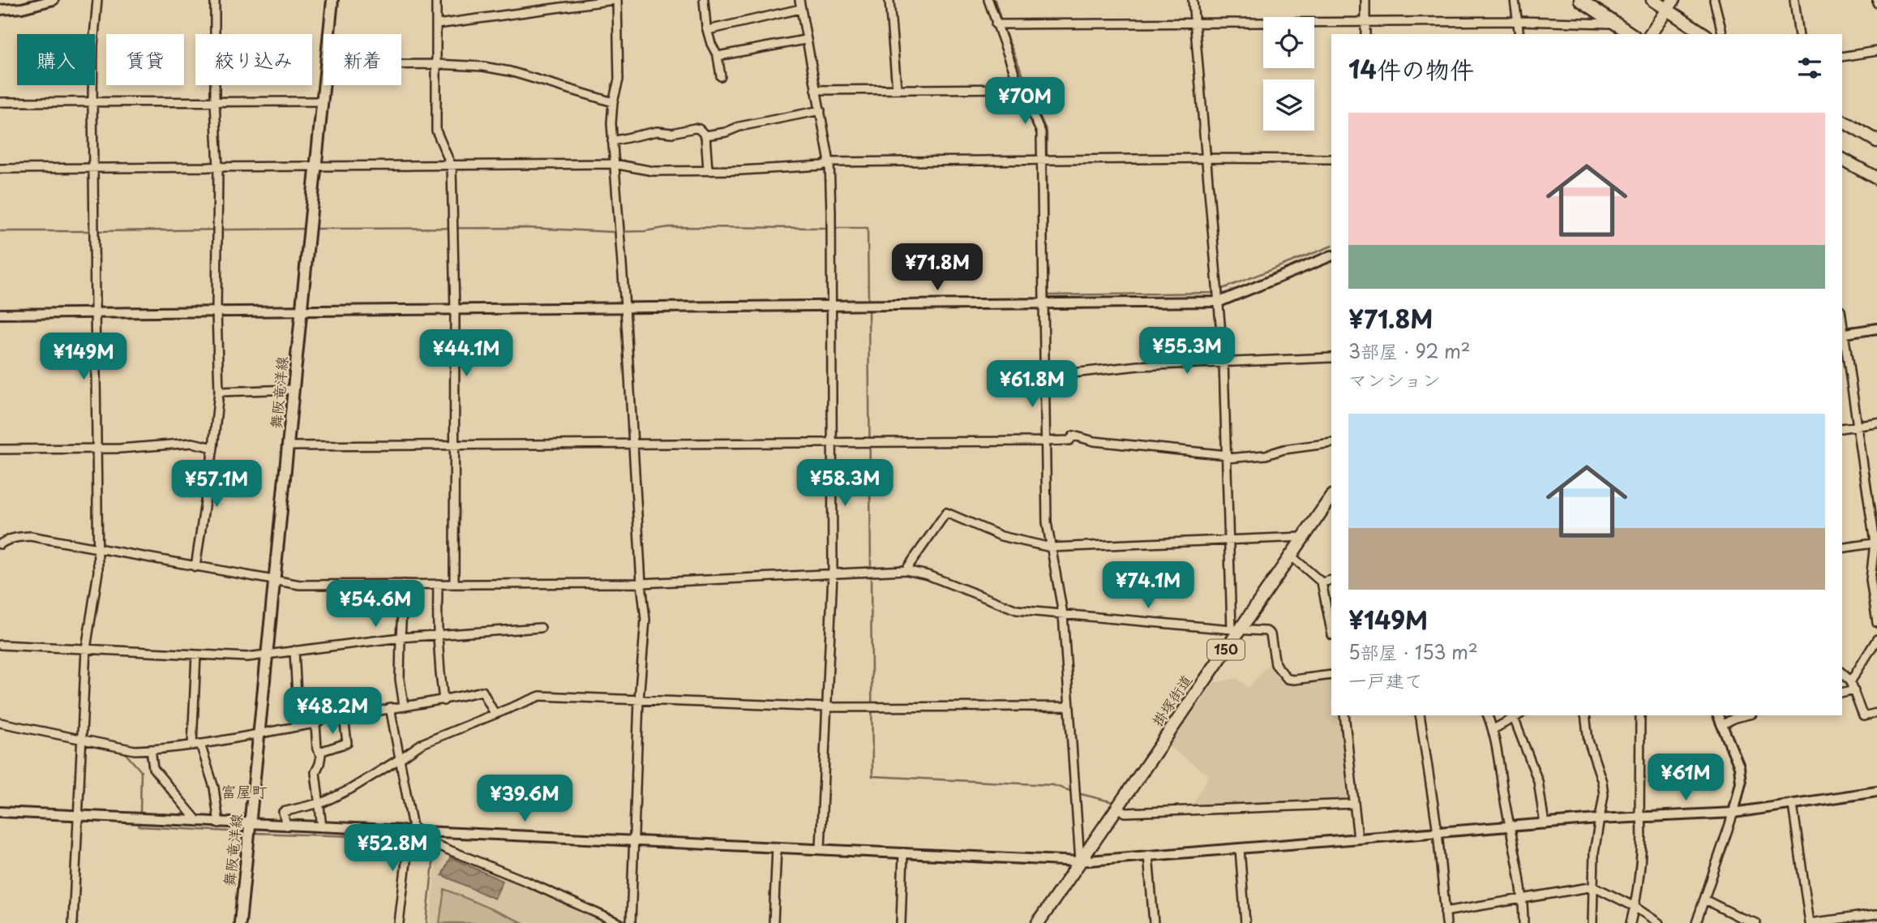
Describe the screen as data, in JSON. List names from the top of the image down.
{
  "streets": {
    "highway": ["150", "掛塚街道"],
    "main road": ["舞阪竜洋線"]
  },
  "districts": ["富屋町"],
  "page": {
    "chip": [
      "購入",
      "賃貸",
      "絞り込み",
      "新着"
    ],
    "heading": "14件の物件",
    "price": [
      "¥70M",
      "¥71.8M",
      "¥55.3M",
      "¥44.1M",
      "¥149M",
      "¥61.8M",
      "¥58.3M",
      "¥57.1M",
      "¥74.1M",
      "¥54.6M",
      "¥48.2M",
      "¥61M",
      "¥39.6M",
      "¥52.8M"
    ],
    "list": [
      {
        "name": "¥71.8M",
        "note": "3部屋 · 92 m² · マンション"
      },
      {
        "name": "¥149M",
        "note": "5部屋 · 153 m² · 一戸建て"
      }
    ]
  }
}
